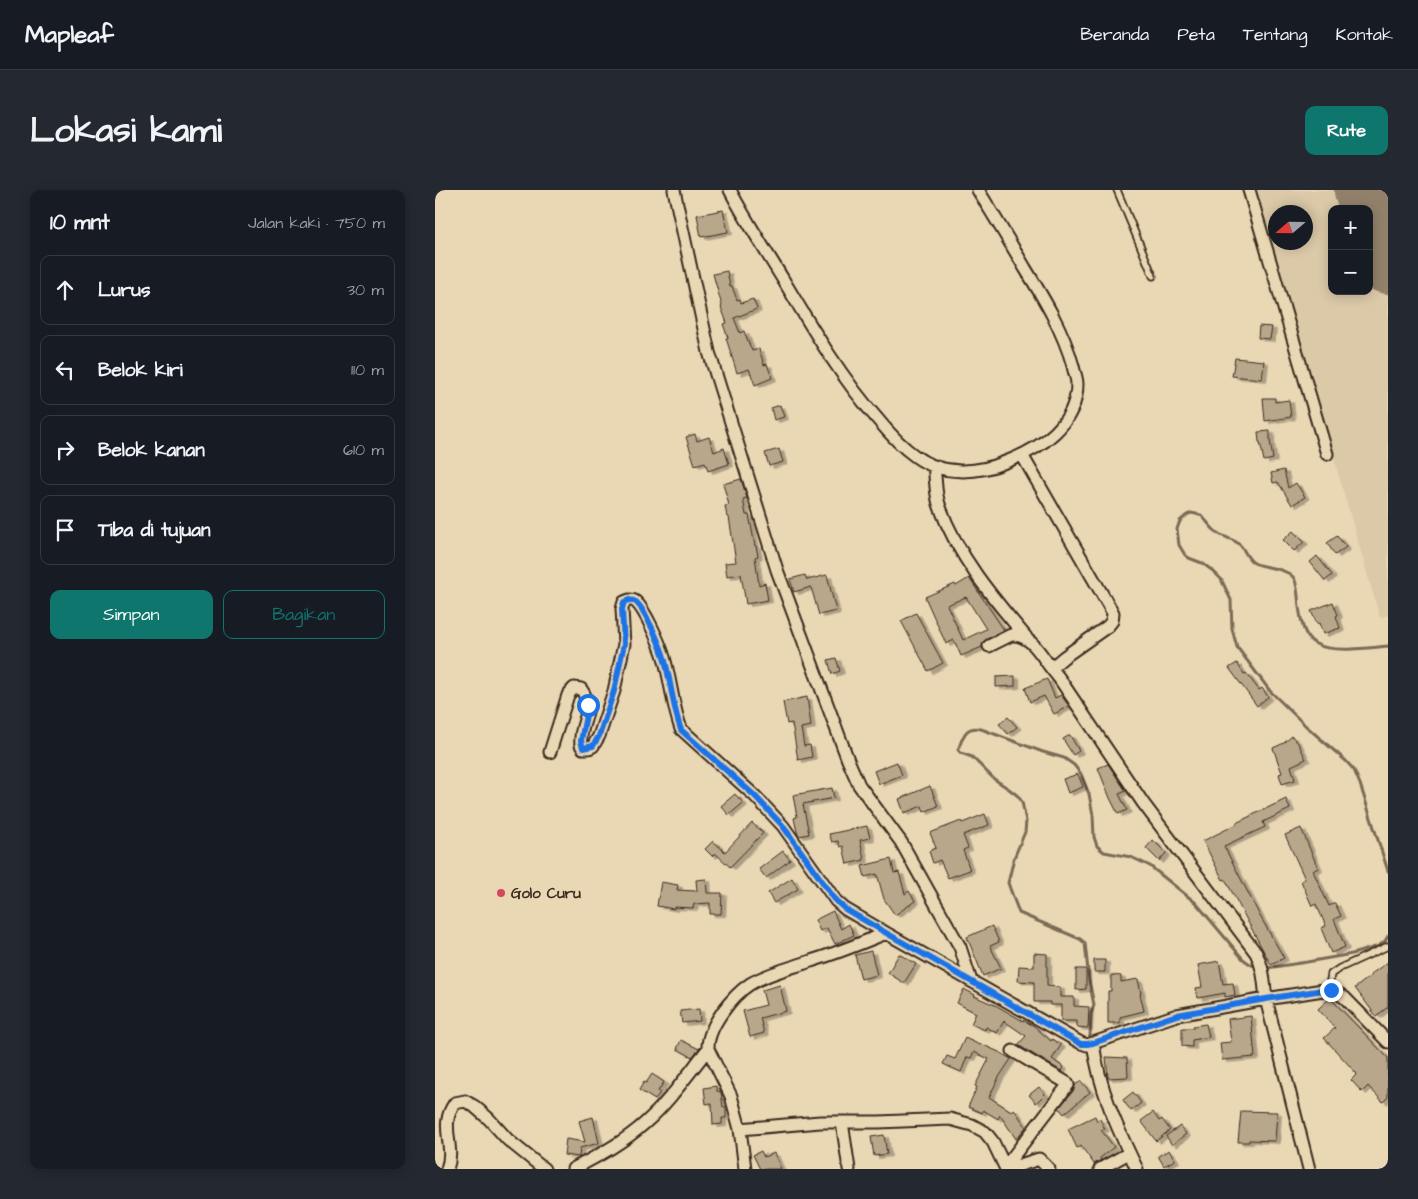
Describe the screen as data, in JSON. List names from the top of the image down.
{
  "places": ["Golo Curu"],
  "north": "left",
  "page": {
    "header": "Mapleaf",
    "nav": [
      "Beranda",
      "Peta",
      "Tentang",
      "Kontak"
    ],
    "title": "Lokasi kami",
    "buttons": [
      "Rute",
      ["Simpan", "Bagikan"]
    ],
    "heading": ["10 mnt", "Jalan kaki · 750 m"],
    "map_buttons": ["+", "−"],
    "list": [
      ["Lurus", "30 m"],
      ["Belok kiri", "110 m"],
      ["Belok kanan", "610 m"],
      "Tiba di tujuan"
    ]
  }
}
